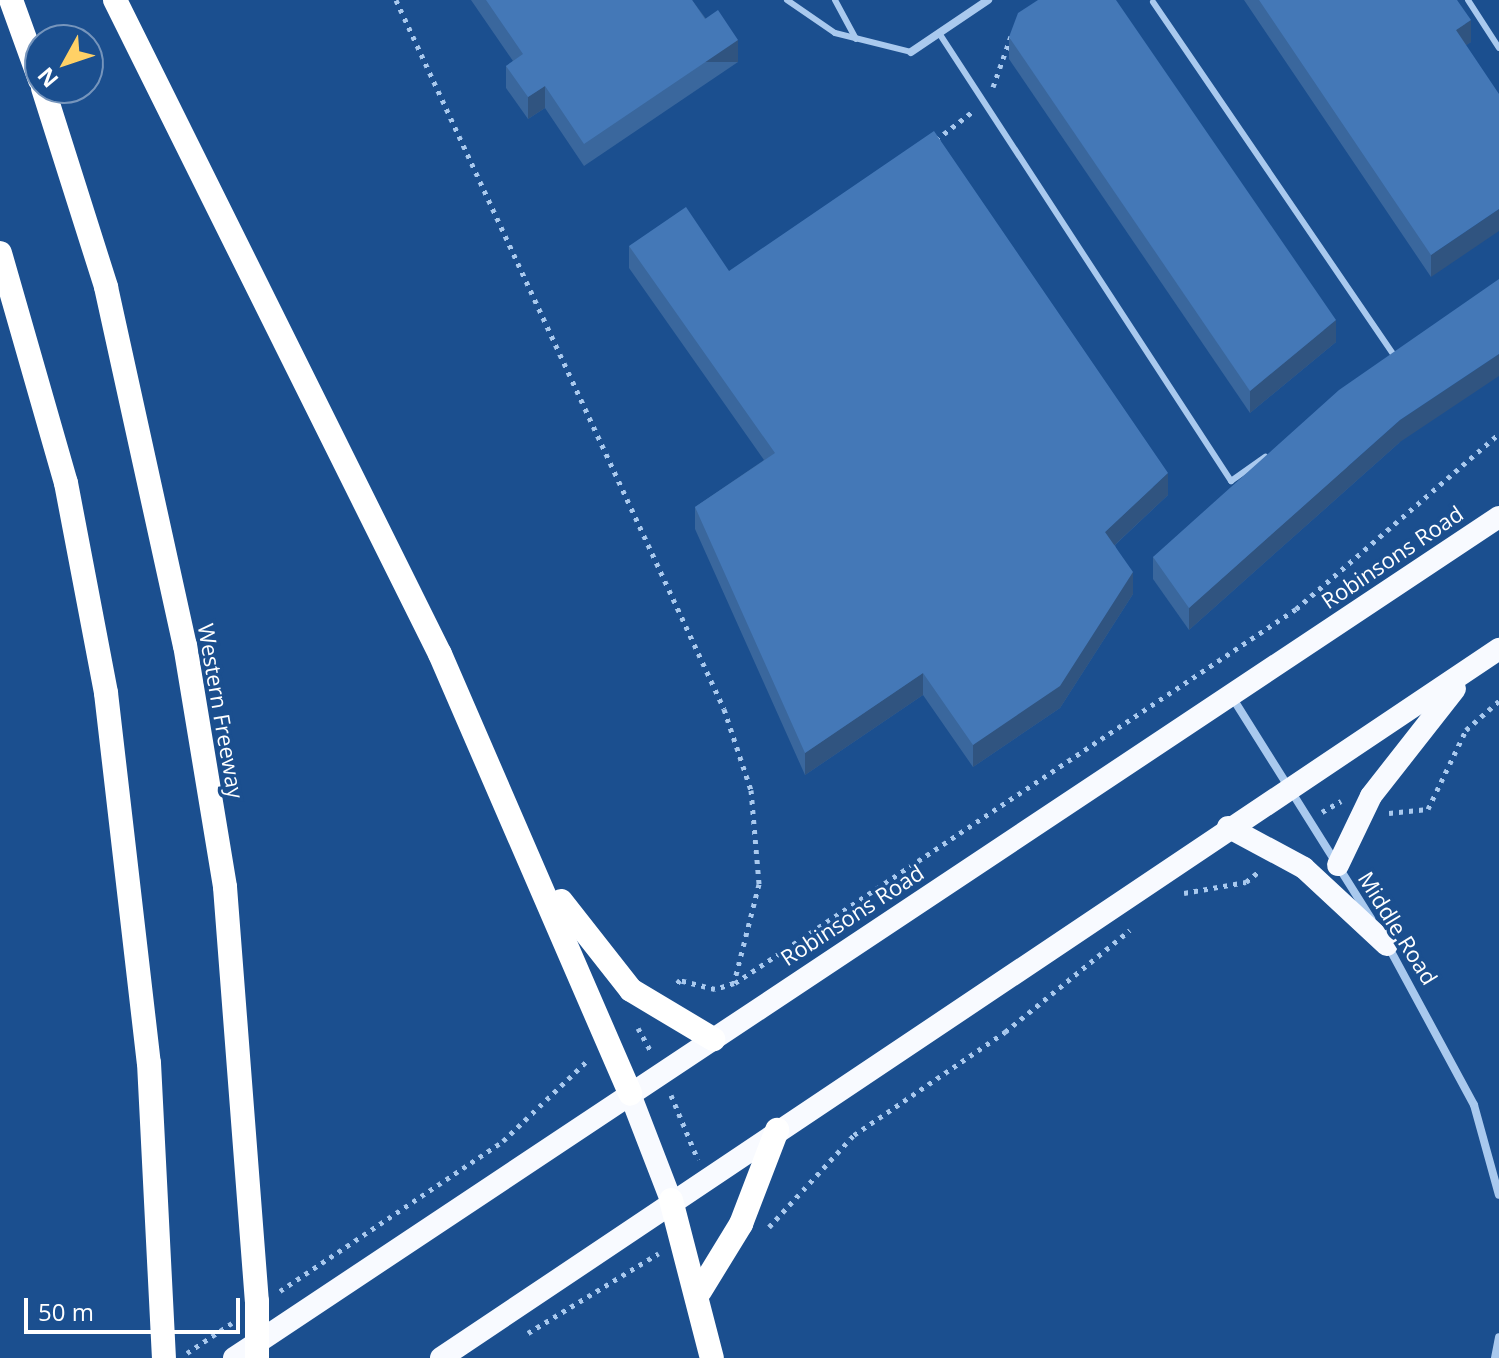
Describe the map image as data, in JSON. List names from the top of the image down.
{
  "streets": {
    "highway": ["Robinsons Road", "Western Freeway"],
    "street": ["Middle Road"]
  },
  "crossings": [
    ["Robinsons Road", "Middle Road"]
  ],
  "scale_bar": "50 m",
  "north": "bottom left"
}
